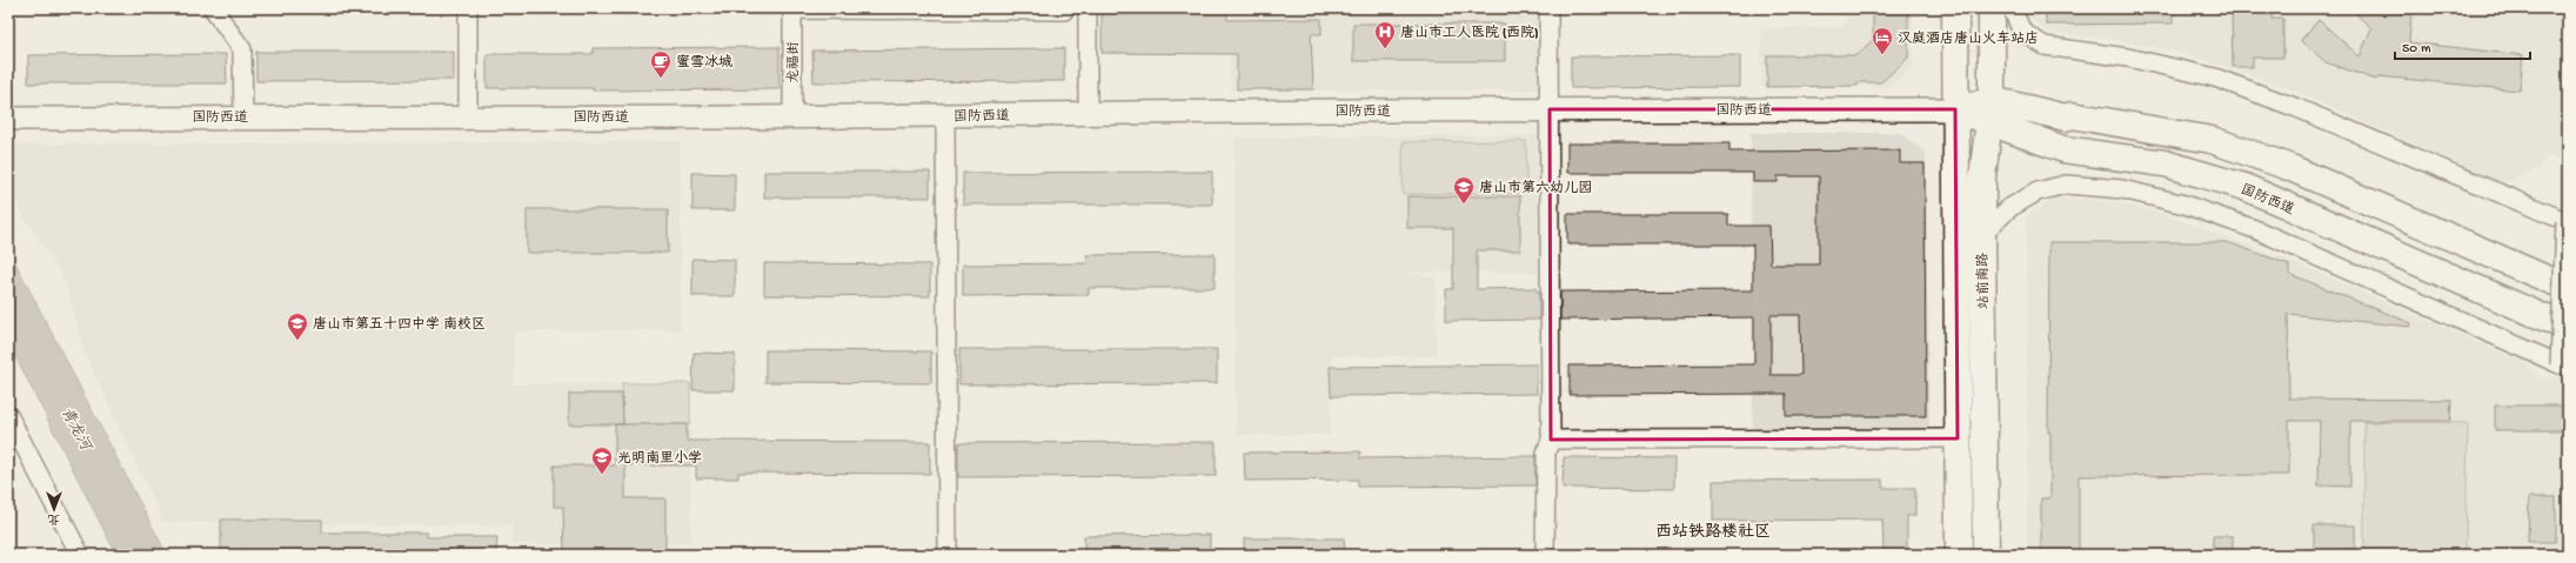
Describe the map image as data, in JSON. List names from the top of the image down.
{
  "streets": {
    "main road": ["国防西道", "站前南路"],
    "street": ["龙福街"]
  },
  "crossings": [
    ["龙福街", "国防西道"],
    ["国防西道", "站前南路"]
  ],
  "districts": ["西站铁路楼社区"],
  "water": ["青龙河"],
  "places": {
    "hospital": ["唐山市工人医院 (西院)"],
    "hotel": ["汉庭酒店唐山火车站店"],
    "cafe": ["蜜雪冰城"],
    "school or university": ["唐山市第六幼儿园", "唐山市第五十四中学 南校区", "光明南里小学"]
  },
  "scale_bar": "50 m",
  "north": "bottom"
}
